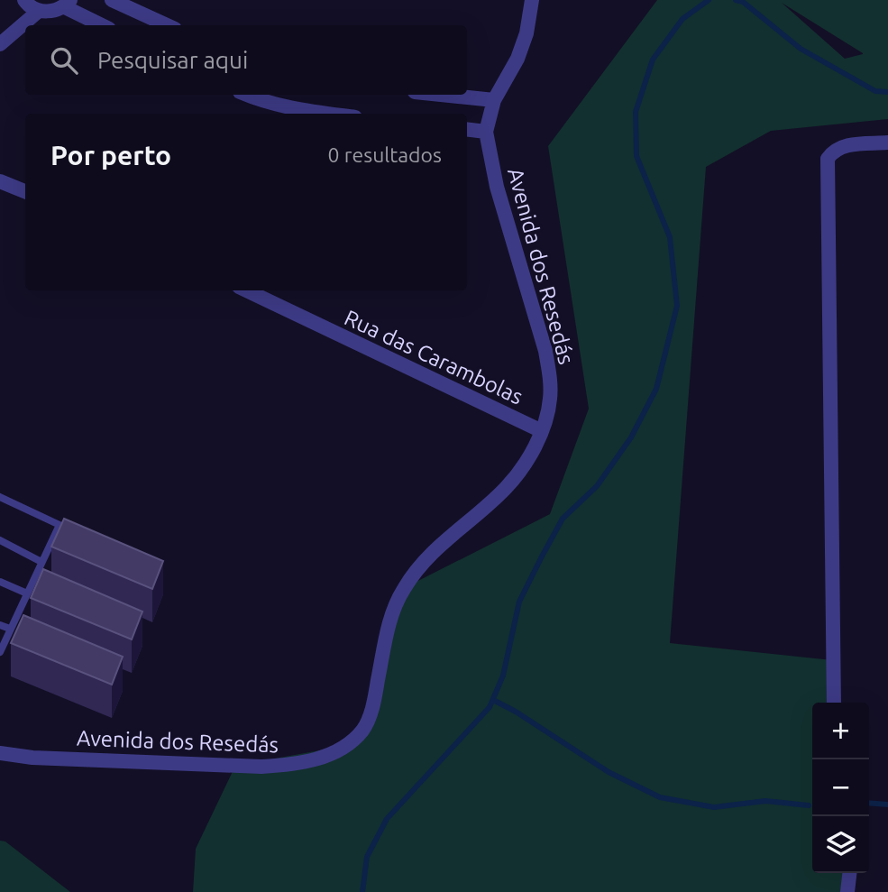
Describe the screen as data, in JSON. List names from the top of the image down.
{
  "streets": {
    "street": ["Avenida dos Resedás", "Rua das Carambolas"]
  },
  "crossings": [
    ["Avenida dos Resedás", "Rua das Carambolas"]
  ],
  "page": {
    "search": "Pesquisar aqui",
    "heading": ["Por perto", "0 resultados"],
    "map_buttons": ["+", "−"]
  }
}
